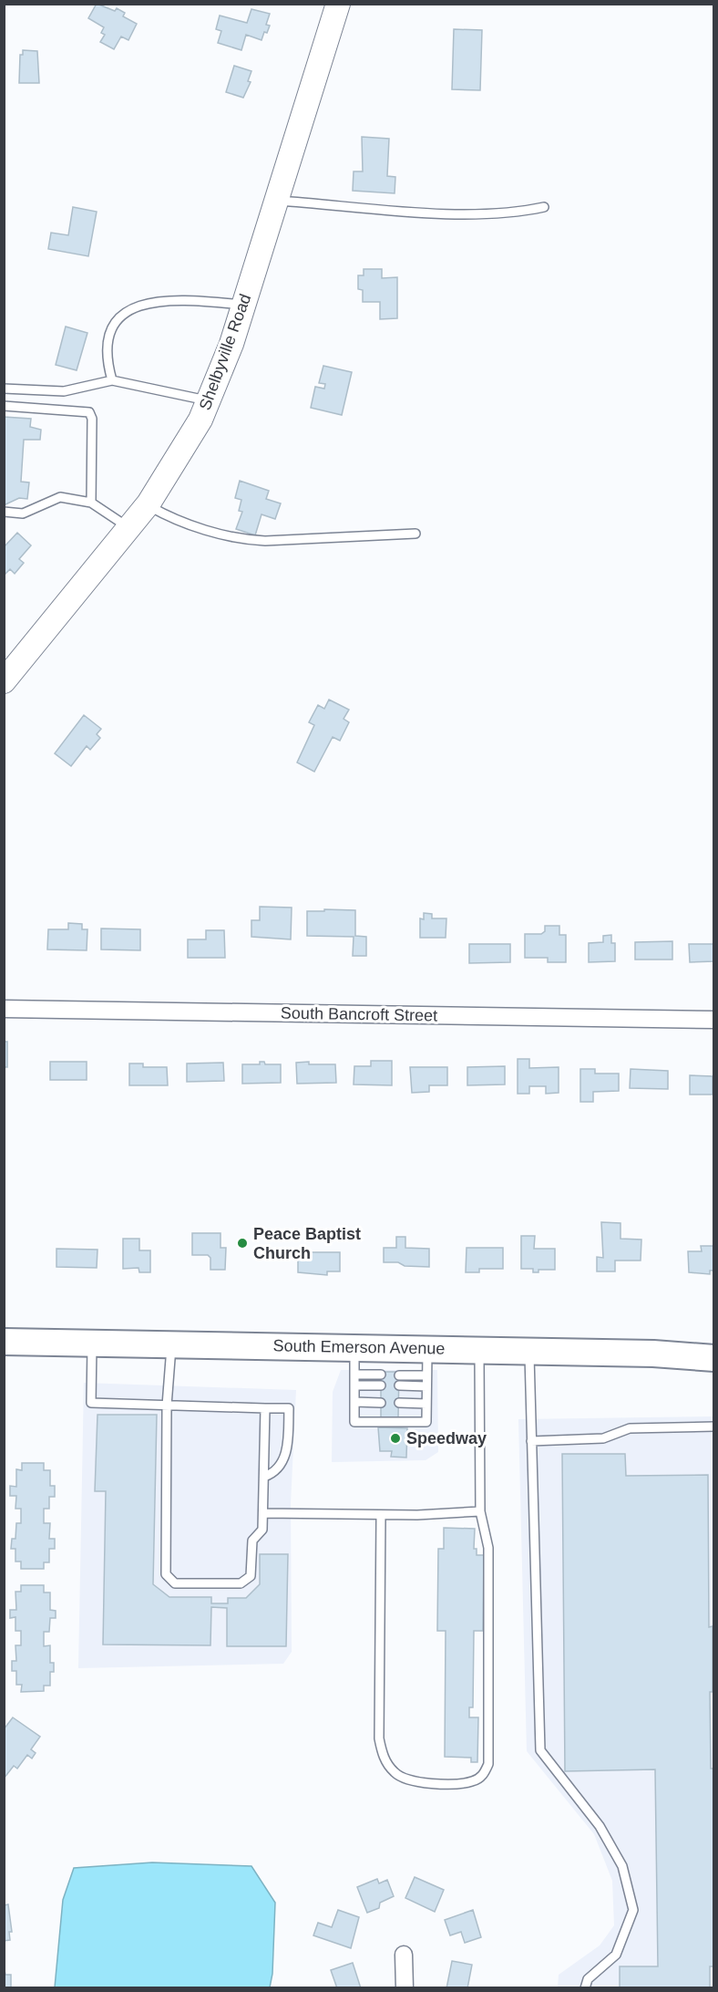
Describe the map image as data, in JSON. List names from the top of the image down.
{
  "streets": {
    "main road": ["Shelbyville Road", "South Emerson Avenue"],
    "street": ["South Bancroft Street"]
  },
  "places": ["Peace Baptist Church", "Speedway"]
}
